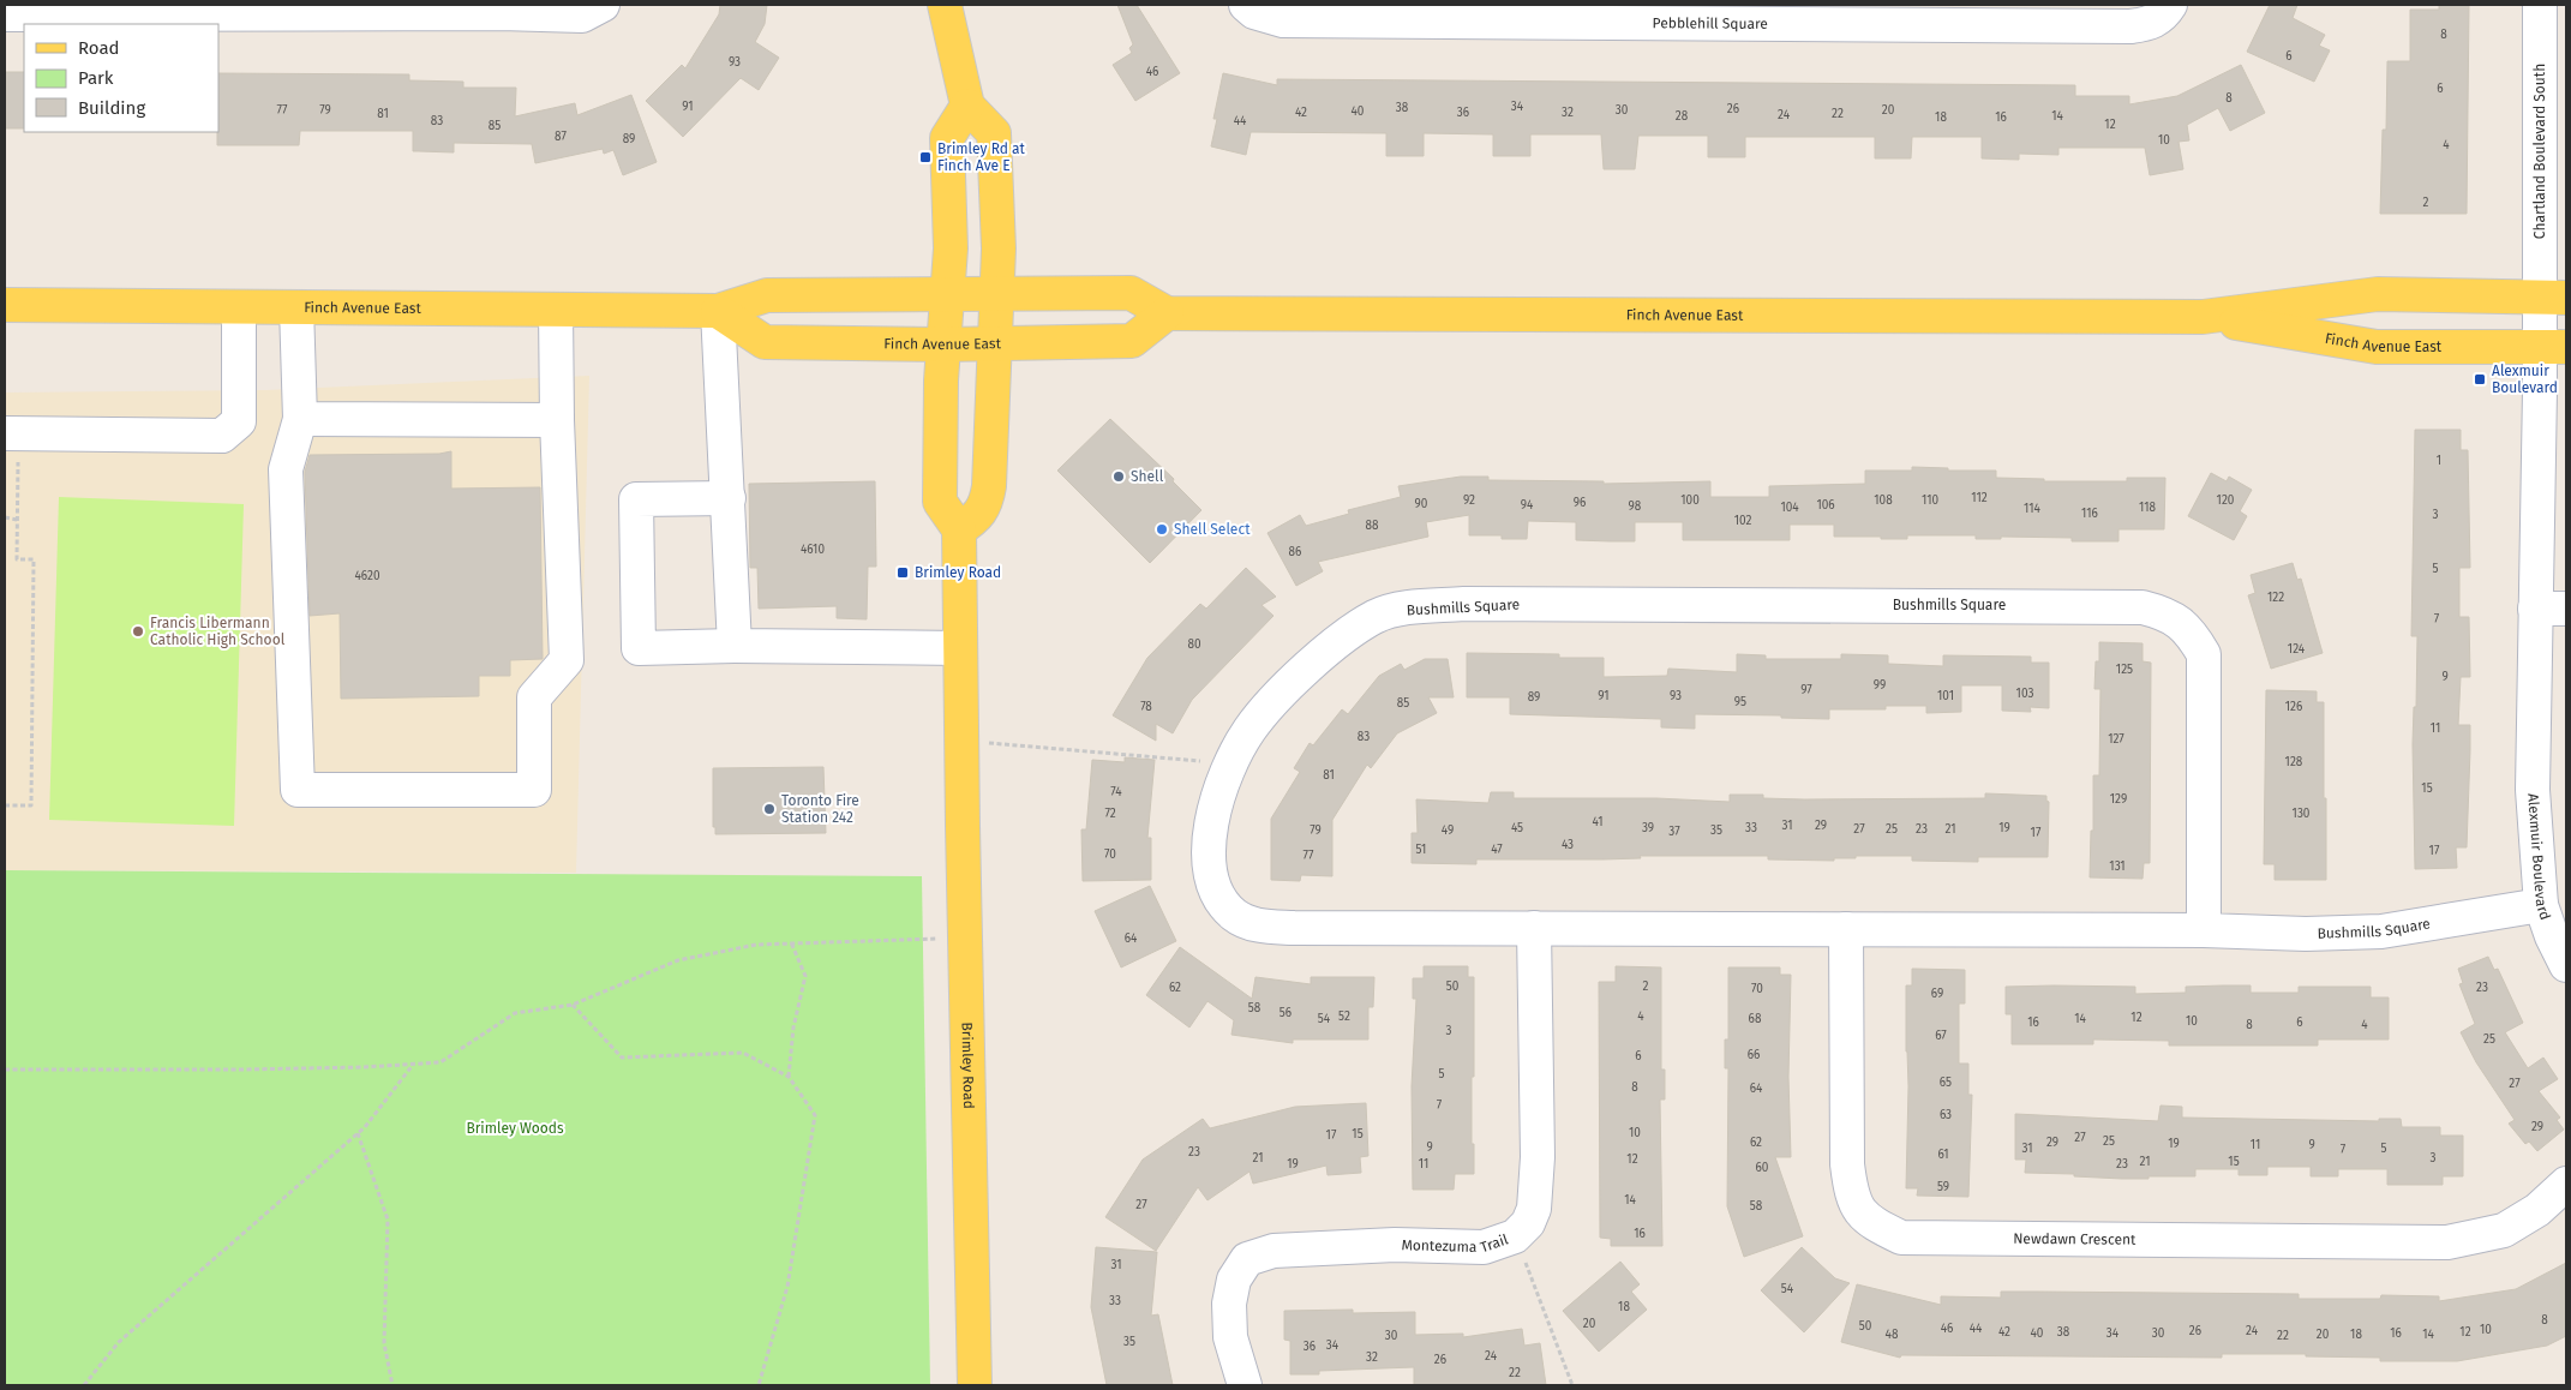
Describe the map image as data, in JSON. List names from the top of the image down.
{
  "streets": {
    "main road": ["Finch Avenue East", "Brimley Road"],
    "street": [
      "Pebblehill Square",
      "Chartland Boulevard South",
      "Bushmills Square",
      "Alexmuir Boulevard",
      "Montezuma Trail",
      "Newdawn Crescent"
    ]
  },
  "crossings": [
    ["Chartland Boulevard South", "Finch Avenue East"],
    ["Chartland Boulevard South", "Alexmuir Boulevard"],
    ["Finch Avenue East", "Alexmuir Boulevard"],
    ["Bushmills Square", "Alexmuir Boulevard"],
    ["Bushmills Square", "Montezuma Trail"],
    ["Bushmills Square", "Newdawn Crescent"]
  ],
  "parks": ["Brimley Woods"],
  "places": {
    "transit": ["Brimley Rd at Finch Ave E", "Alexmuir Boulevard", "Brimley Road"],
    "other": [
      "Shell",
      "Shell Select",
      "Francis Libermann Catholic High School",
      "Toronto Fire Station 242"
    ]
  },
  "house_numbers": [
    "8",
    "6",
    "93",
    "46",
    "6",
    "8",
    "91",
    "34",
    "38",
    "26",
    "77",
    "79",
    "30",
    "20",
    "40",
    "42",
    "36",
    "32",
    "81",
    "22",
    "24",
    "28",
    "14",
    "18",
    "16",
    "83",
    "44",
    "12",
    "85",
    "87",
    "89",
    "10",
    "4",
    "2",
    "1",
    "112",
    "92",
    "100",
    "108",
    "110",
    "120",
    "96",
    "90",
    "94",
    "106",
    "98",
    "104",
    "118",
    "114",
    "116",
    "3",
    "102",
    "88",
    "4610",
    "86",
    "5",
    "4620",
    "122",
    "7",
    "80",
    "124",
    "125",
    "9",
    "99",
    "97",
    "103",
    "91",
    "93",
    "101",
    "89",
    "95",
    "85",
    "78",
    "126",
    "11",
    "83",
    "127",
    "128",
    "81",
    "15",
    "74",
    "129",
    "72",
    "130",
    "41",
    "31",
    "29",
    "45",
    "39",
    "33",
    "19",
    "27",
    "25",
    "23",
    "21",
    "79",
    "49",
    "35",
    "37",
    "17",
    "43",
    "51",
    "47",
    "17",
    "70",
    "77",
    "131",
    "64",
    "50",
    "2",
    "62",
    "23",
    "70",
    "69",
    "58",
    "56",
    "52",
    "4",
    "12",
    "54",
    "68",
    "14",
    "10",
    "16",
    "6",
    "8",
    "4",
    "3",
    "67",
    "25",
    "66",
    "6",
    "5",
    "65",
    "27",
    "8",
    "64",
    "7",
    "63",
    "29",
    "10",
    "15",
    "17",
    "27",
    "25",
    "62",
    "29",
    "19",
    "11",
    "9",
    "9",
    "31",
    "5",
    "7",
    "23",
    "61",
    "21",
    "3",
    "12",
    "21",
    "15",
    "19",
    "11",
    "23",
    "60",
    "59",
    "14",
    "27",
    "58",
    "16",
    "31",
    "54",
    "33",
    "18",
    "8",
    "20",
    "50",
    "46",
    "44",
    "10",
    "26",
    "24",
    "42",
    "38",
    "12",
    "40",
    "34",
    "30",
    "16",
    "48",
    "20",
    "18",
    "14",
    "30",
    "22",
    "35",
    "34",
    "36",
    "24",
    "32",
    "26",
    "22"
  ],
  "legend": ["Road", "Park", "Building"]
}
